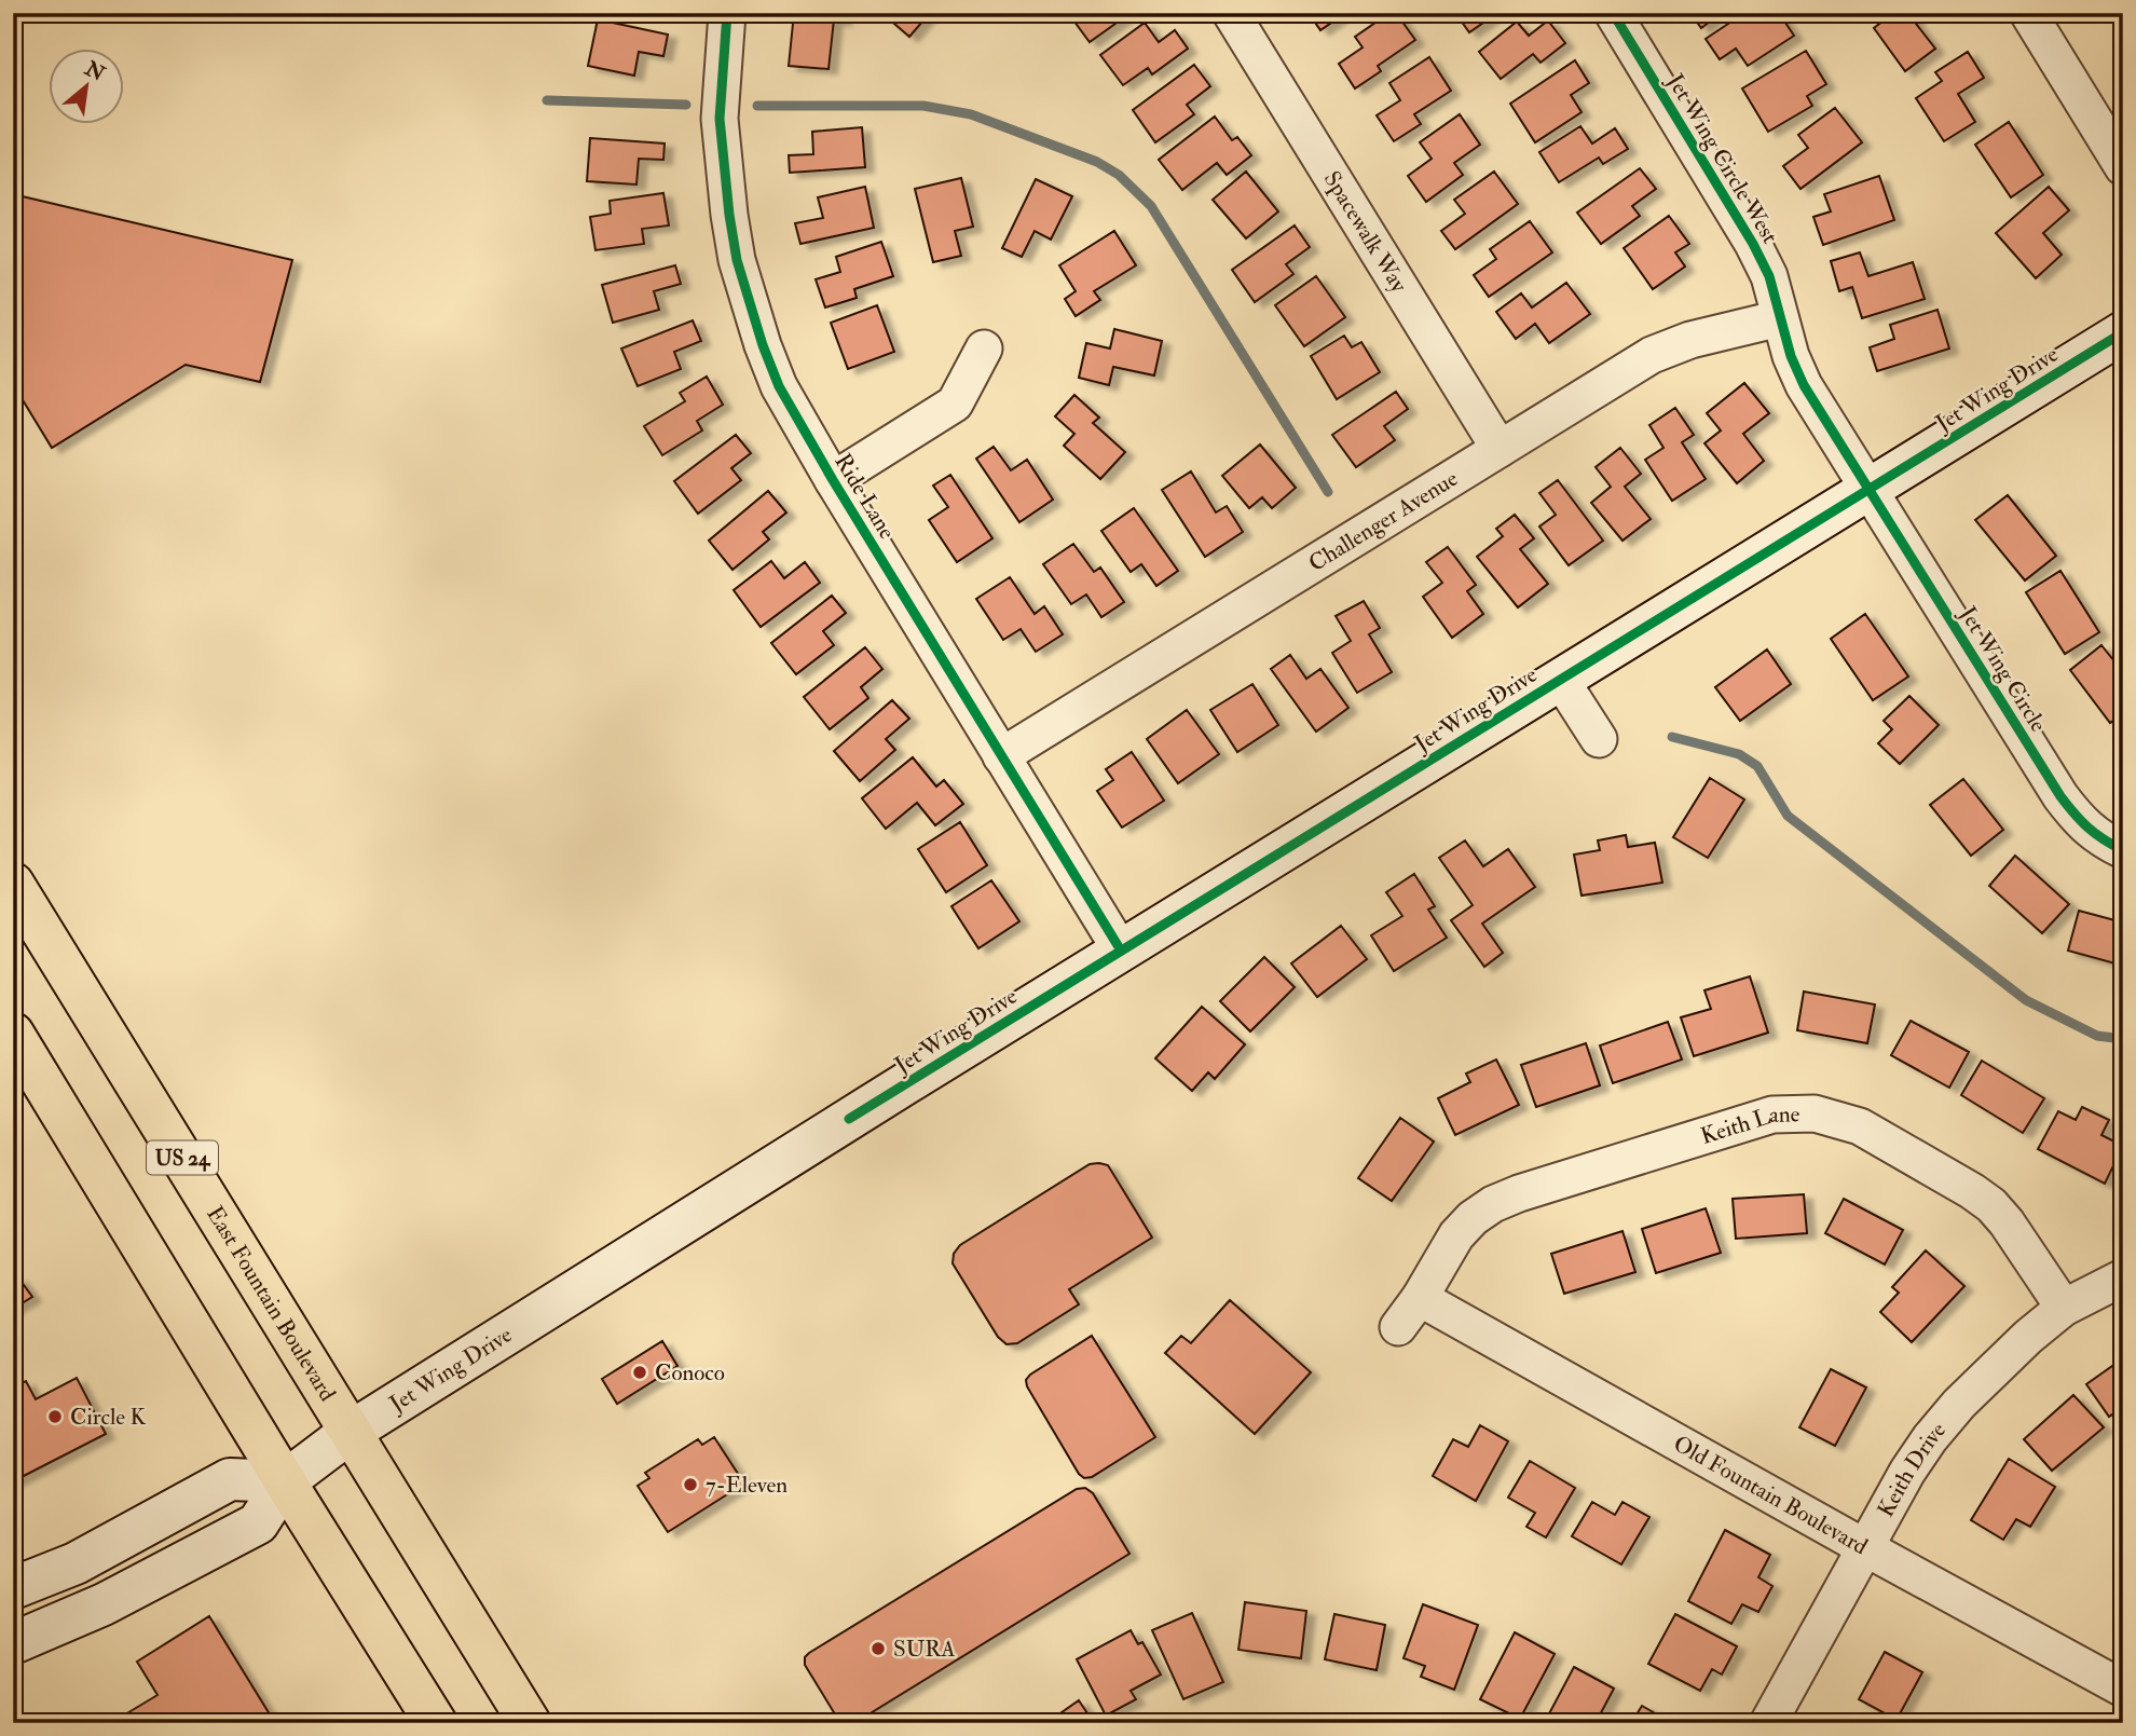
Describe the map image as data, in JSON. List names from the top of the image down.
{
  "streets": {
    "highway": ["US 24", "East Fountain Boulevard"],
    "main road": ["Jet Wing Drive"],
    "street": [
      "Jet Wing Circle West",
      "Spacewalk Way",
      "Ride Lane",
      "Challenger Avenue",
      "Jet Wing Circle",
      "Keith Lane",
      "Keith Drive",
      "Old Fountain Boulevard"
    ]
  },
  "crossings": [
    ["Jet Wing Circle West", "Jet Wing Drive"],
    ["Jet Wing Circle West", "Challenger Avenue"],
    ["Jet Wing Circle West", "Jet Wing Circle"],
    ["Spacewalk Way", "Challenger Avenue"],
    ["Jet Wing Drive", "Ride Lane"],
    ["Jet Wing Drive", "Jet Wing Circle"],
    ["Jet Wing Drive", "East Fountain Boulevard"],
    ["Ride Lane", "Challenger Avenue"],
    ["Keith Lane", "Keith Drive"],
    ["Keith Lane", "Old Fountain Boulevard"],
    ["Keith Drive", "Old Fountain Boulevard"]
  ],
  "places": [
    "Conoco",
    "Circle K",
    "7-Eleven",
    "SURA"
  ],
  "north": "top right"
}
